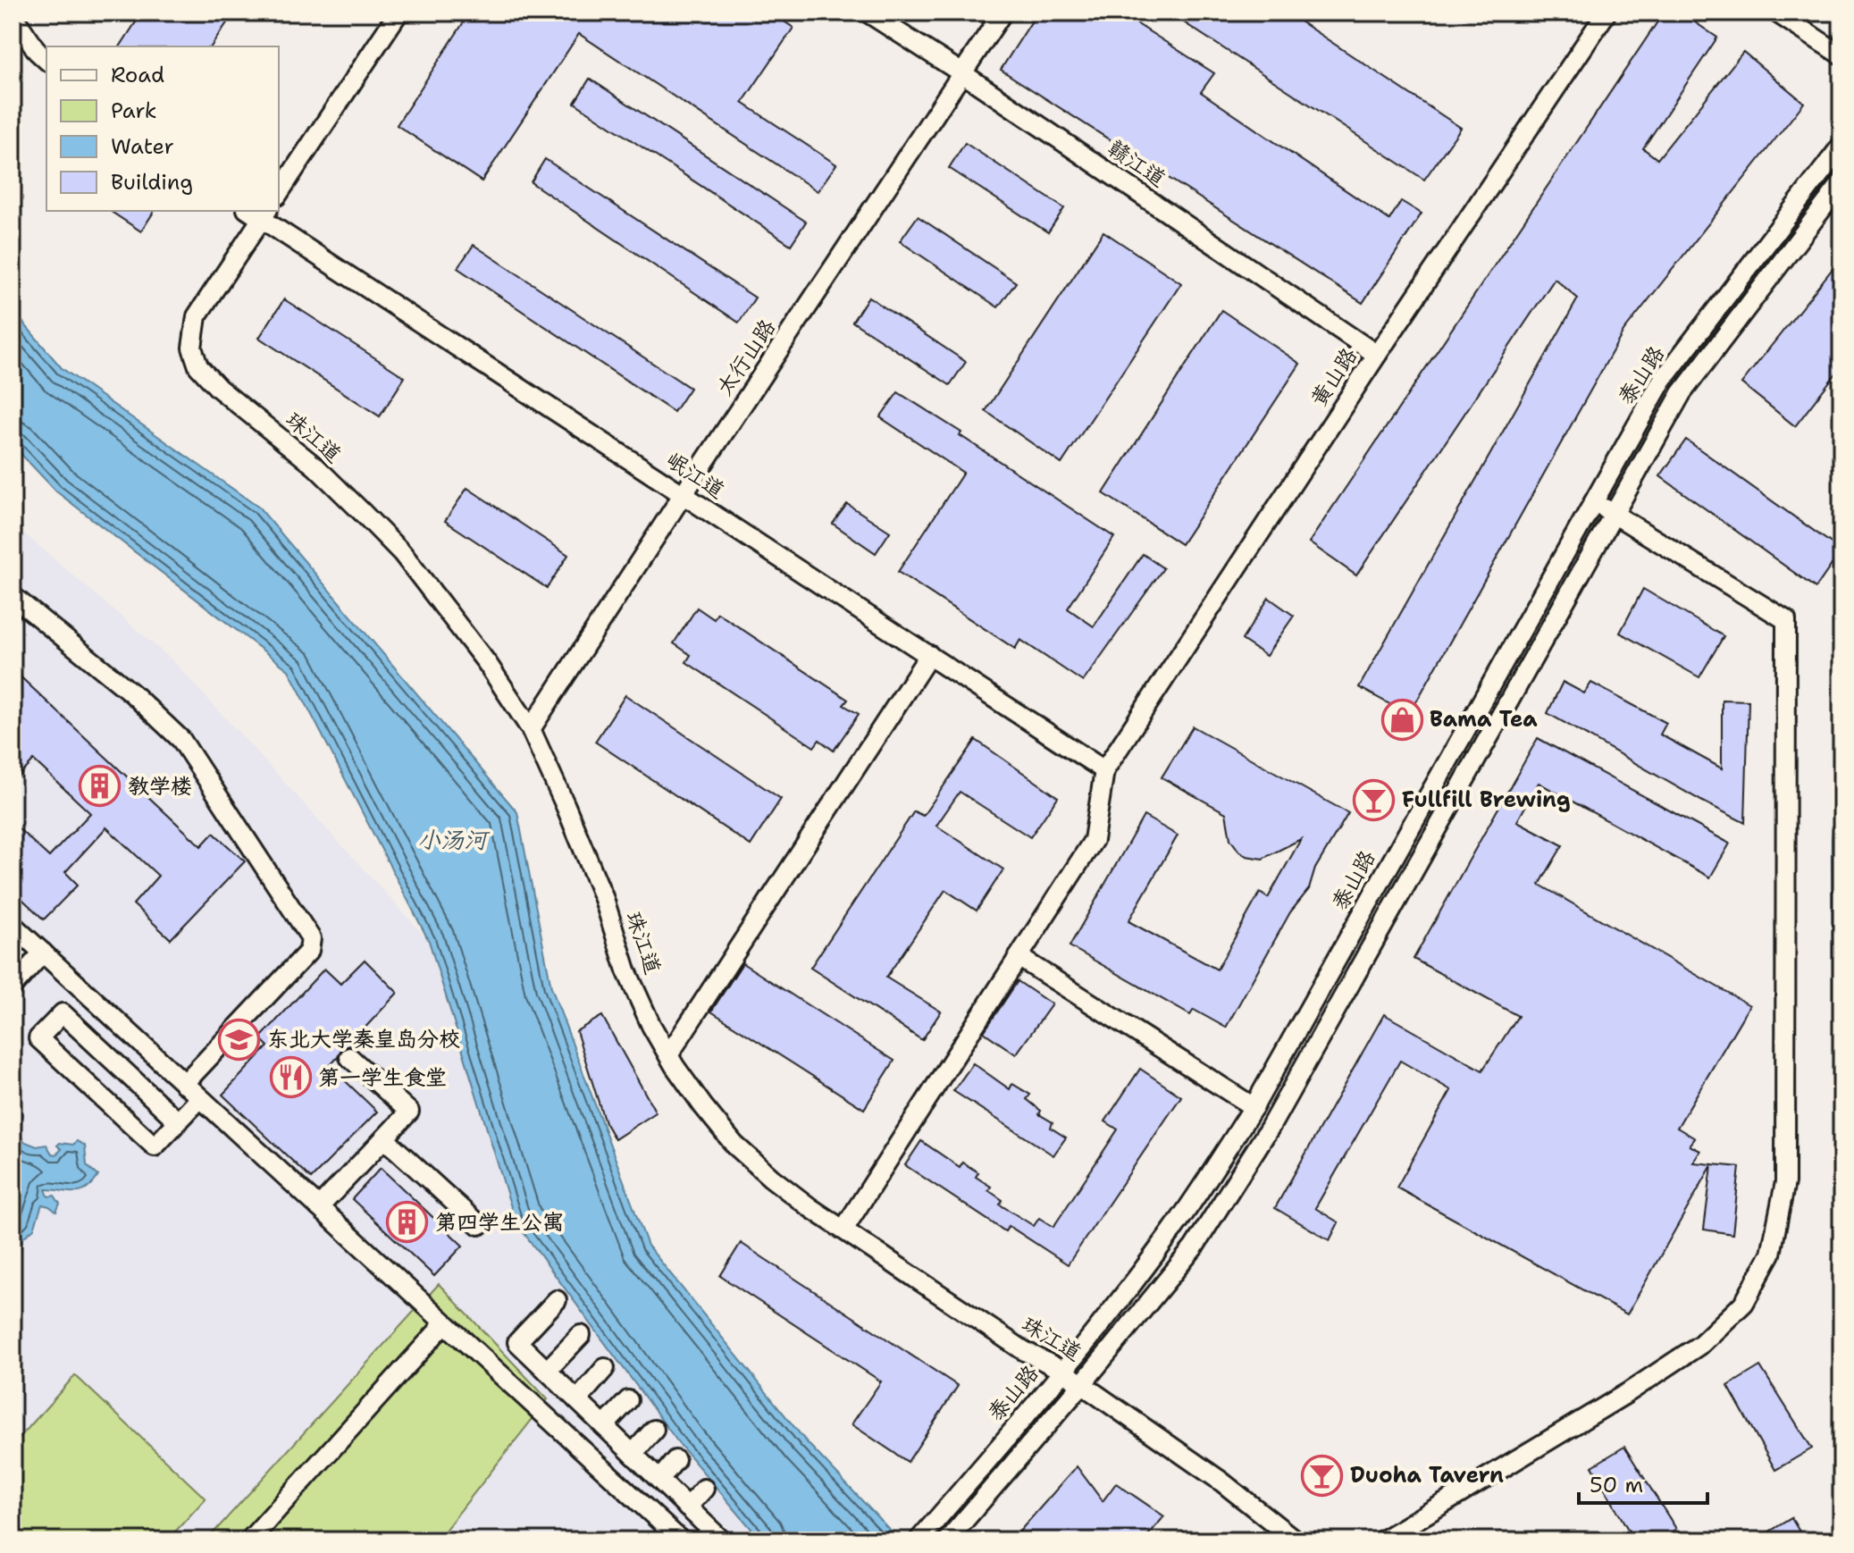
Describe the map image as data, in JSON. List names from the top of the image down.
{
  "streets": {
    "street": [
      "赣江道",
      "太行山路",
      "泰山路",
      "黄山路",
      "珠江道",
      "岷江道"
    ]
  },
  "crossings": [
    ["赣江道", "太行山路"],
    ["赣江道", "黄山路"],
    ["太行山路", "珠江道"],
    ["太行山路", "岷江道"],
    ["泰山路", "珠江道"],
    ["黄山路", "岷江道"],
    ["珠江道", "岷江道"]
  ],
  "water": ["小汤河"],
  "places": {
    "shop": ["Bama Tea"],
    "building": ["教学楼", "第四学生公寓"],
    "bar": ["Fullfill Brewing", "Duoha Tavern"],
    "school or university": ["东北大学秦皇岛分校"],
    "restaurant": ["第一学生食堂"]
  },
  "legend": [
    "Road",
    "Park",
    "Water",
    "Building"
  ],
  "scale_bar": "50 m"
}
